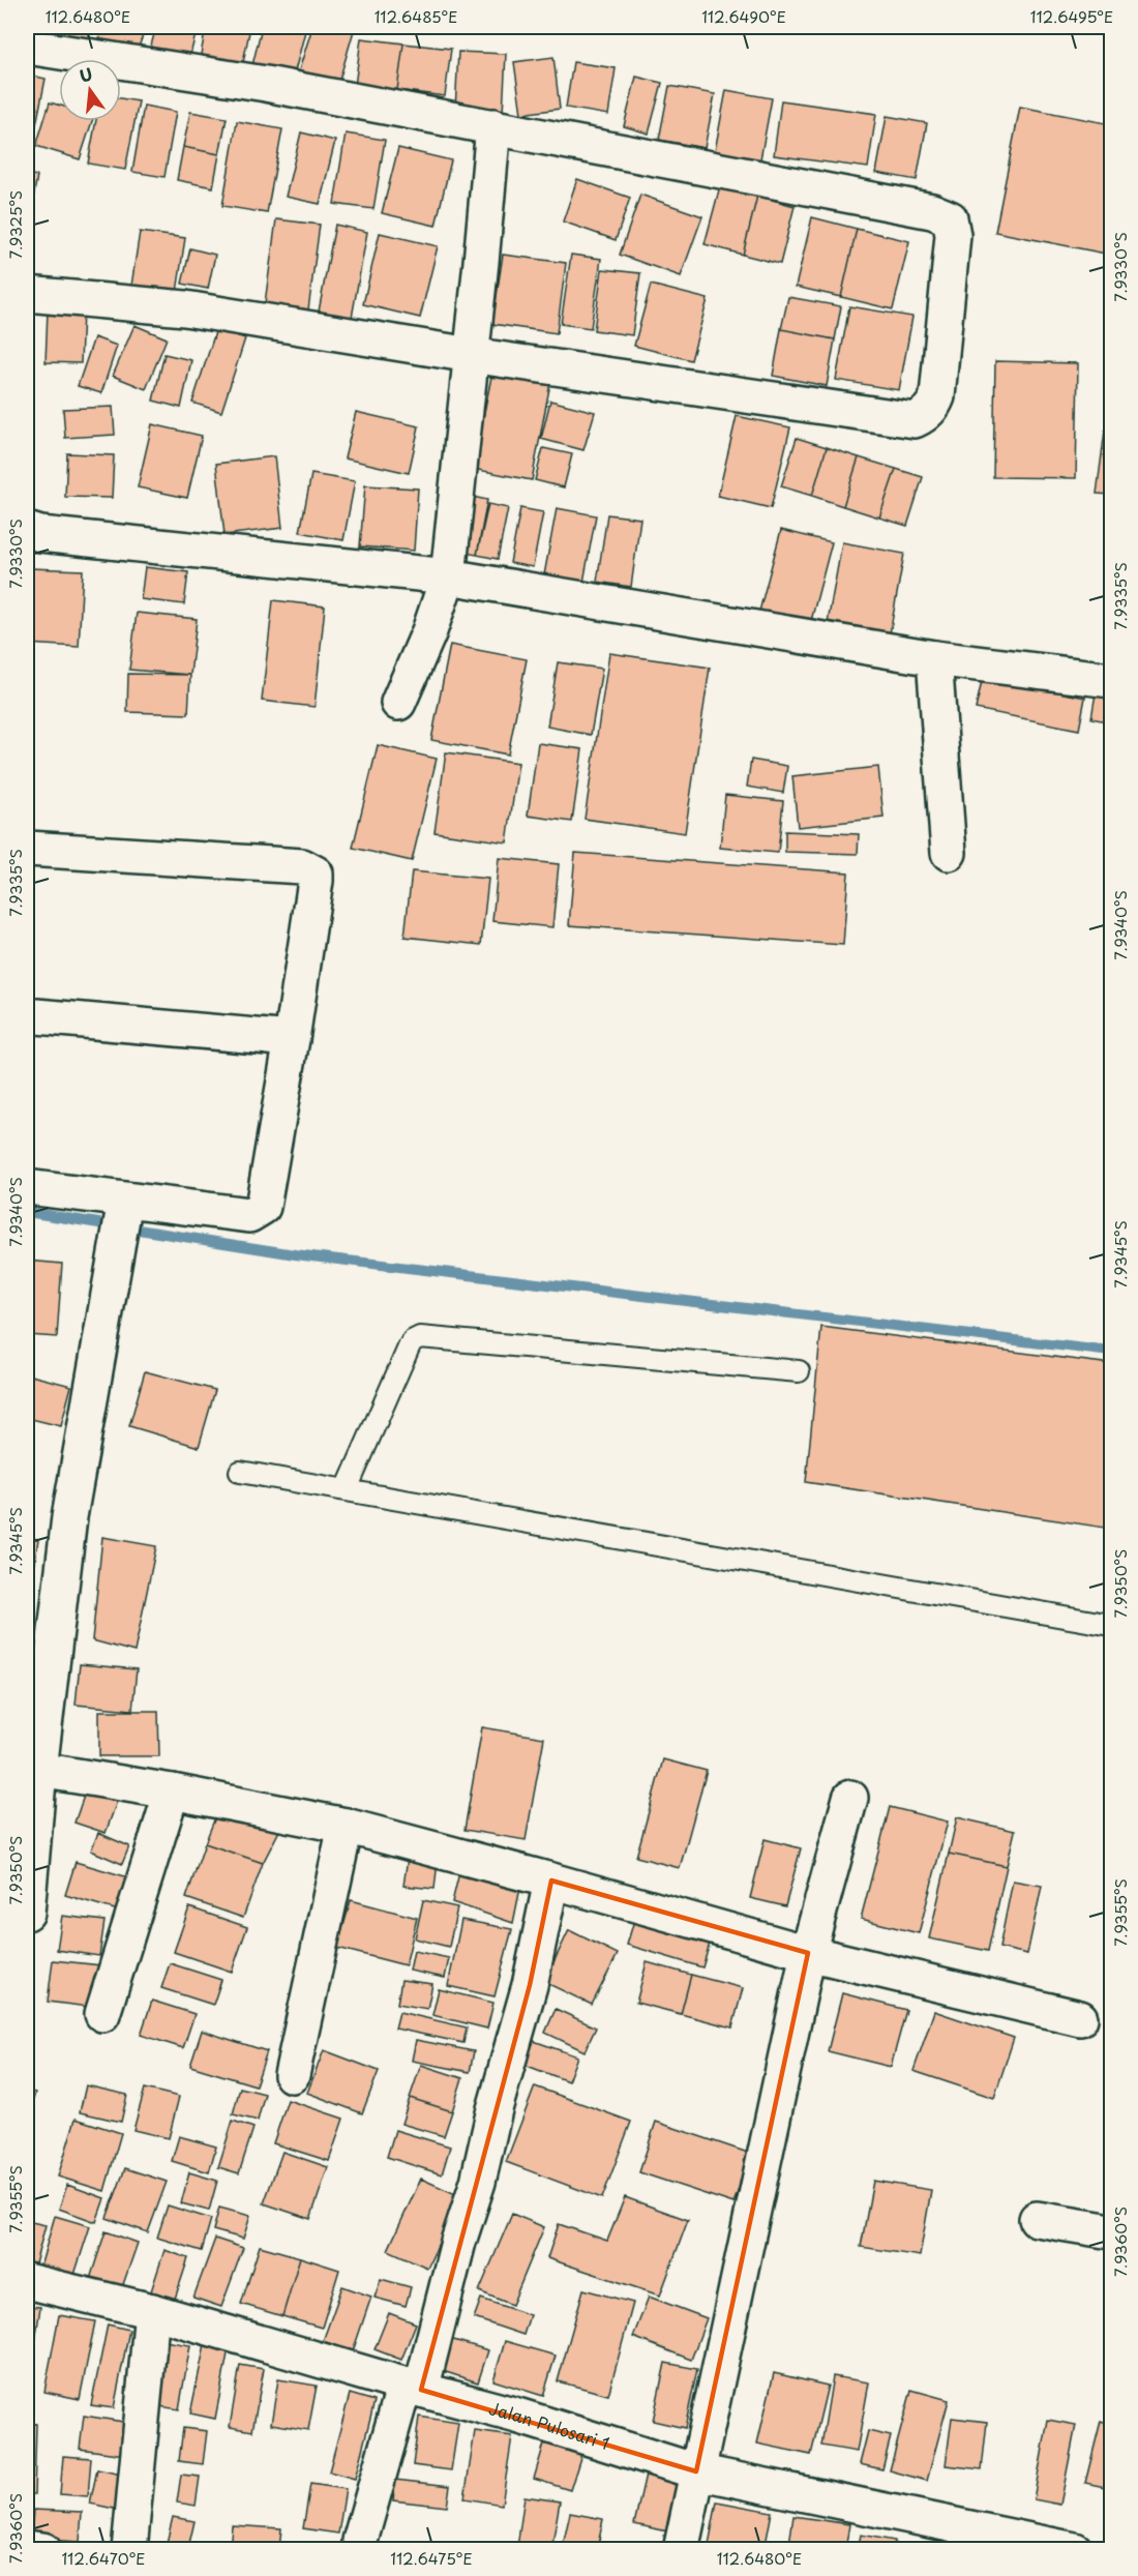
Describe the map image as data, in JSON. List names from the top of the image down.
{
  "streets": {
    "street": ["Jalan Pulosari 1"]
  },
  "north": "top",
  "coordinates": [
    "112.6480°E",
    "112.6485°E",
    "112.6490°E",
    "112.6495°E",
    "7.9325°S",
    "7.9330°S",
    "7.9335°S",
    "7.9340°S",
    "7.9345°S",
    "7.9350°S",
    "7.9355°S",
    "7.9360°S",
    "112.6470°E",
    "112.6475°E"
  ]
}
